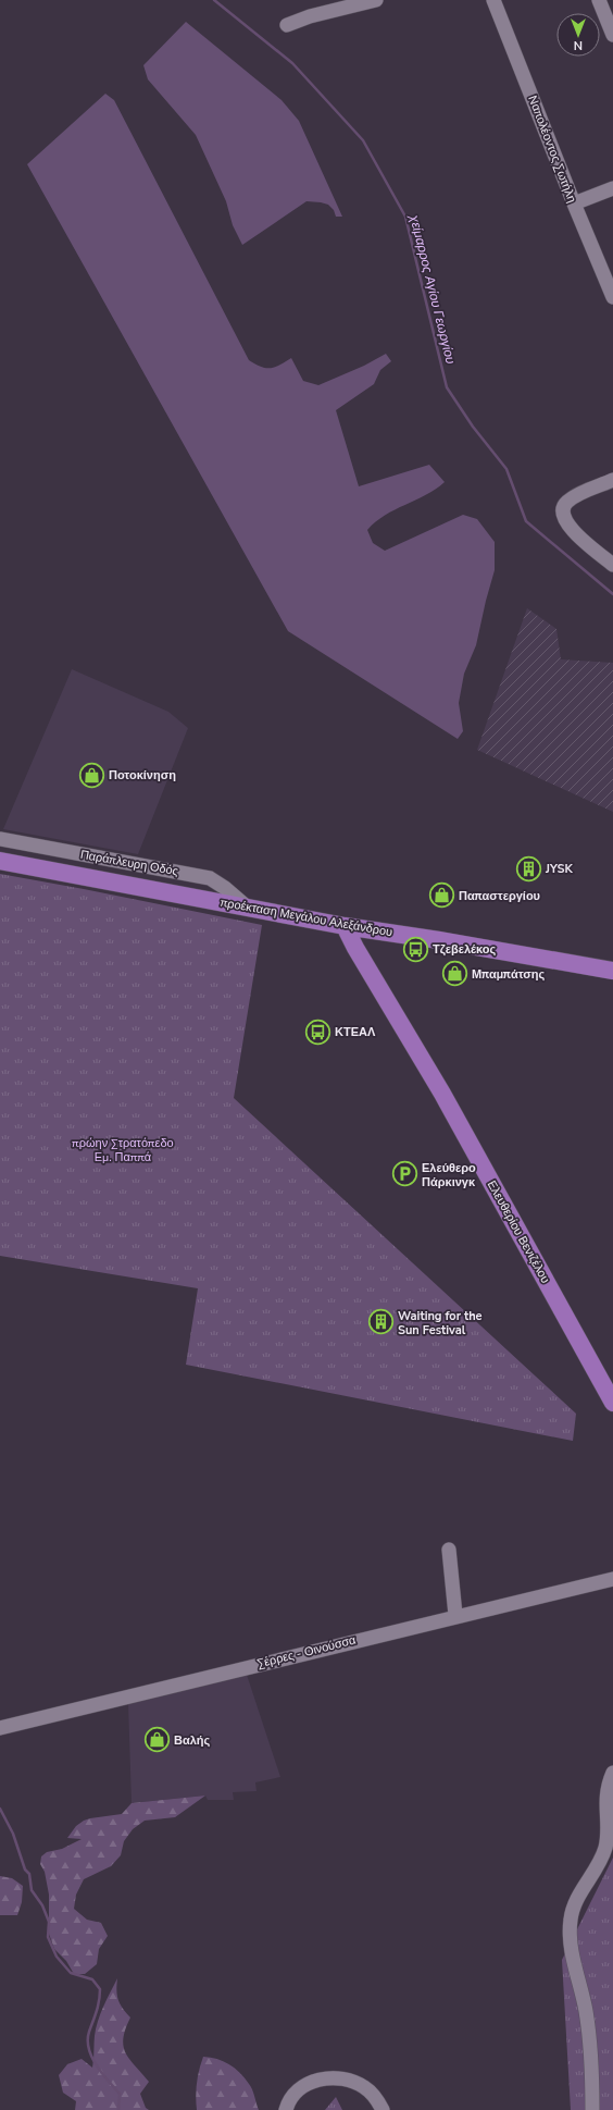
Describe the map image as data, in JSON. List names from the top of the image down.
{
  "streets": {
    "main road": ["προέκταση Μεγάλου Αλεξάνδρου", "Ελευθερίου Βενιζέλου"],
    "street": ["Ναπολέοντος Σωτήλη", "Παράπλευρη Οδός", "Σέρρες - Οινούσσα"]
  },
  "crossings": [
    ["Παράπλευρη Οδός", "προέκταση Μεγάλου Αλεξάνδρου"],
    ["προέκταση Μεγάλου Αλεξάνδρου", "Ελευθερίου Βενιζέλου"]
  ],
  "water": ["χείμαρρος Αγίου Γεωργίου"],
  "parks": ["πρώην Στρατόπεδο Εμ. Παππά"],
  "places": {
    "shop": [
      "Ποτοκίνηση",
      "Παπαστεργίου",
      "Μπαμπάτσης",
      "Βαλής"
    ],
    "building": ["JYSK", "Waiting for the Sun Festival"],
    "bus stop": ["Τζεβελέκος", "ΚΤΕΑΛ"],
    "parking": ["Ελεύθερο Πάρκινγκ"]
  },
  "north": "bottom"
}
